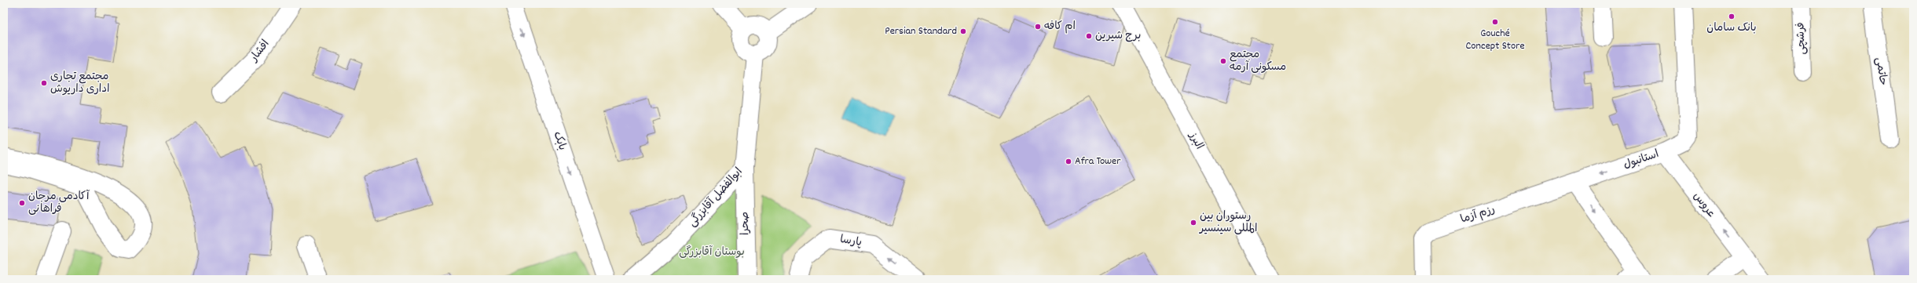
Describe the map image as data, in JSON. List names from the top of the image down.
{
  "streets": {
    "street": [
      "فرشچی",
      "افشار",
      "حاتمی",
      "بابک",
      "البرز",
      "استانبول",
      "ابوالفضل آقابزرگی",
      "عروس",
      "رزم آزما",
      "صحرا",
      "پارسا"
    ]
  },
  "crossings": [
    ["استانبول", "عروس"],
    ["استانبول", "رزم آزما"],
    ["ابوالفضل آقابزرگی", "صحرا"]
  ],
  "one_way": ["بابک", "استانبول"],
  "parks": ["بوستان آقابزرگی"],
  "places": [
    "بانک سامان",
    "Gouché Concept Store",
    "ام کافه",
    "Persian Standard",
    "برج شیرین",
    "مجتمع مسکونی آرمه",
    "مجتمع تجاری اداری داریوش",
    "Afra Tower",
    "آکادمی مرجان فراهانی",
    "رستوران بین المللی سینسیر"
  ]
}
